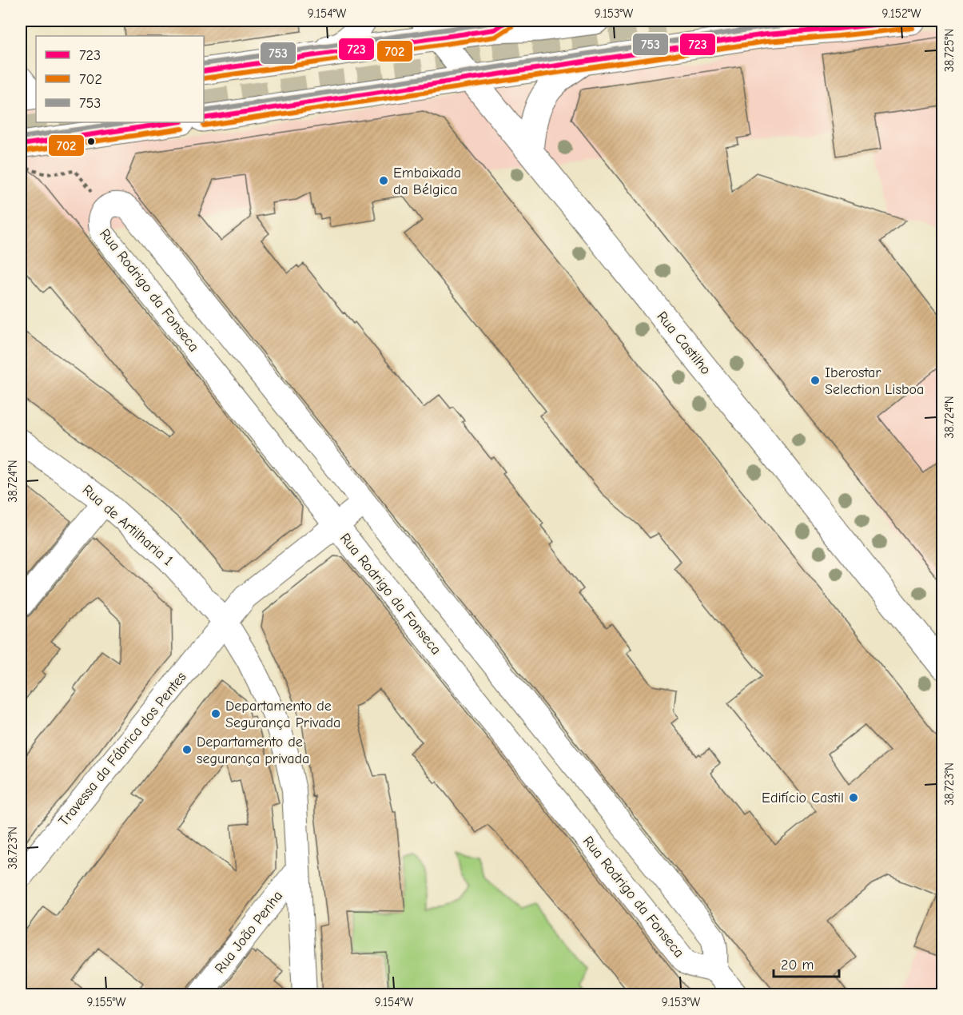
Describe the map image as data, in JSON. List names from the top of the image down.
{
  "streets": {
    "main road": ["Rua Castilho"],
    "street": [
      "Rua Rodrigo da Fonseca",
      "Rua de Artilharia 1",
      "Travessa da Fábrica dos Pentes",
      "Rua João Penha"
    ]
  },
  "crossings": [
    ["Rua Rodrigo da Fonseca", "Travessa da Fábrica dos Pentes"],
    ["Rua de Artilharia 1", "Travessa da Fábrica dos Pentes"],
    ["Rua de Artilharia 1", "Rua João Penha"]
  ],
  "places": [
    "Embaixada da Bélgica",
    "Iberostar Selection Lisboa",
    "Departamento de Segurança Privada",
    "Departamento de segurança privada",
    "Edifício Castil"
  ],
  "lines": ["transit line 723", "transit line 753", "transit line 702"],
  "legend": ["723", "702", "753"],
  "scale_bar": "20 m",
  "coordinates": [
    "9.154°W",
    "9.153°W",
    "9.152°W",
    "38.725°N",
    "38.724°N",
    "38.723°N",
    "9.155°W"
  ]
}
